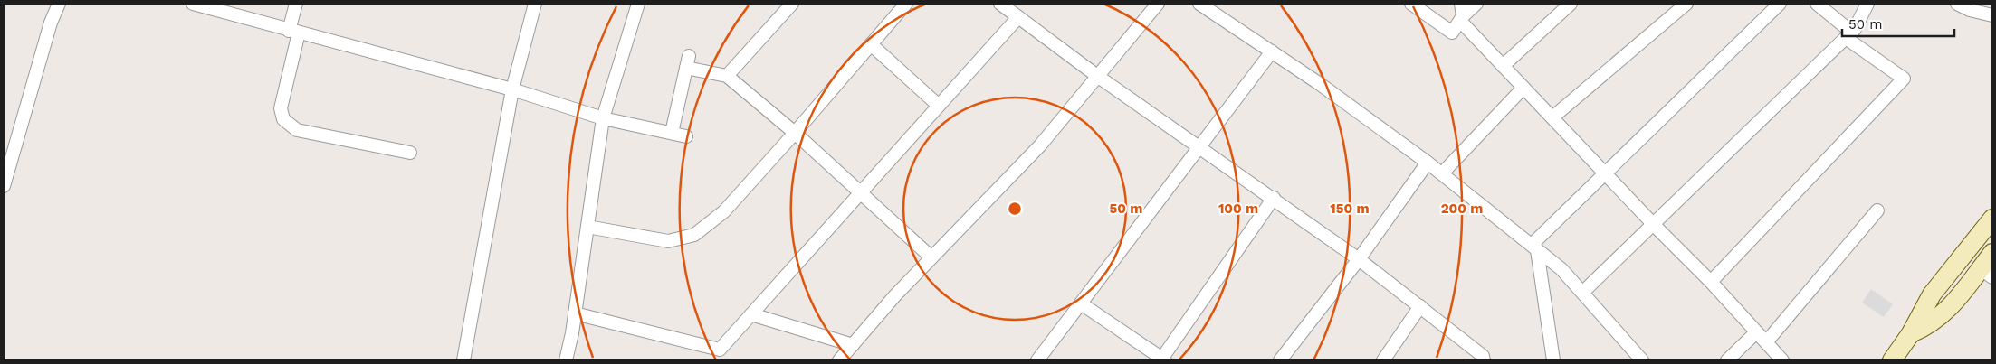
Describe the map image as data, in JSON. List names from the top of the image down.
{
  "scale_bar": "50 m",
  "rings": [
    "50 m",
    "100 m",
    "150 m",
    "200 m"
  ]
}
